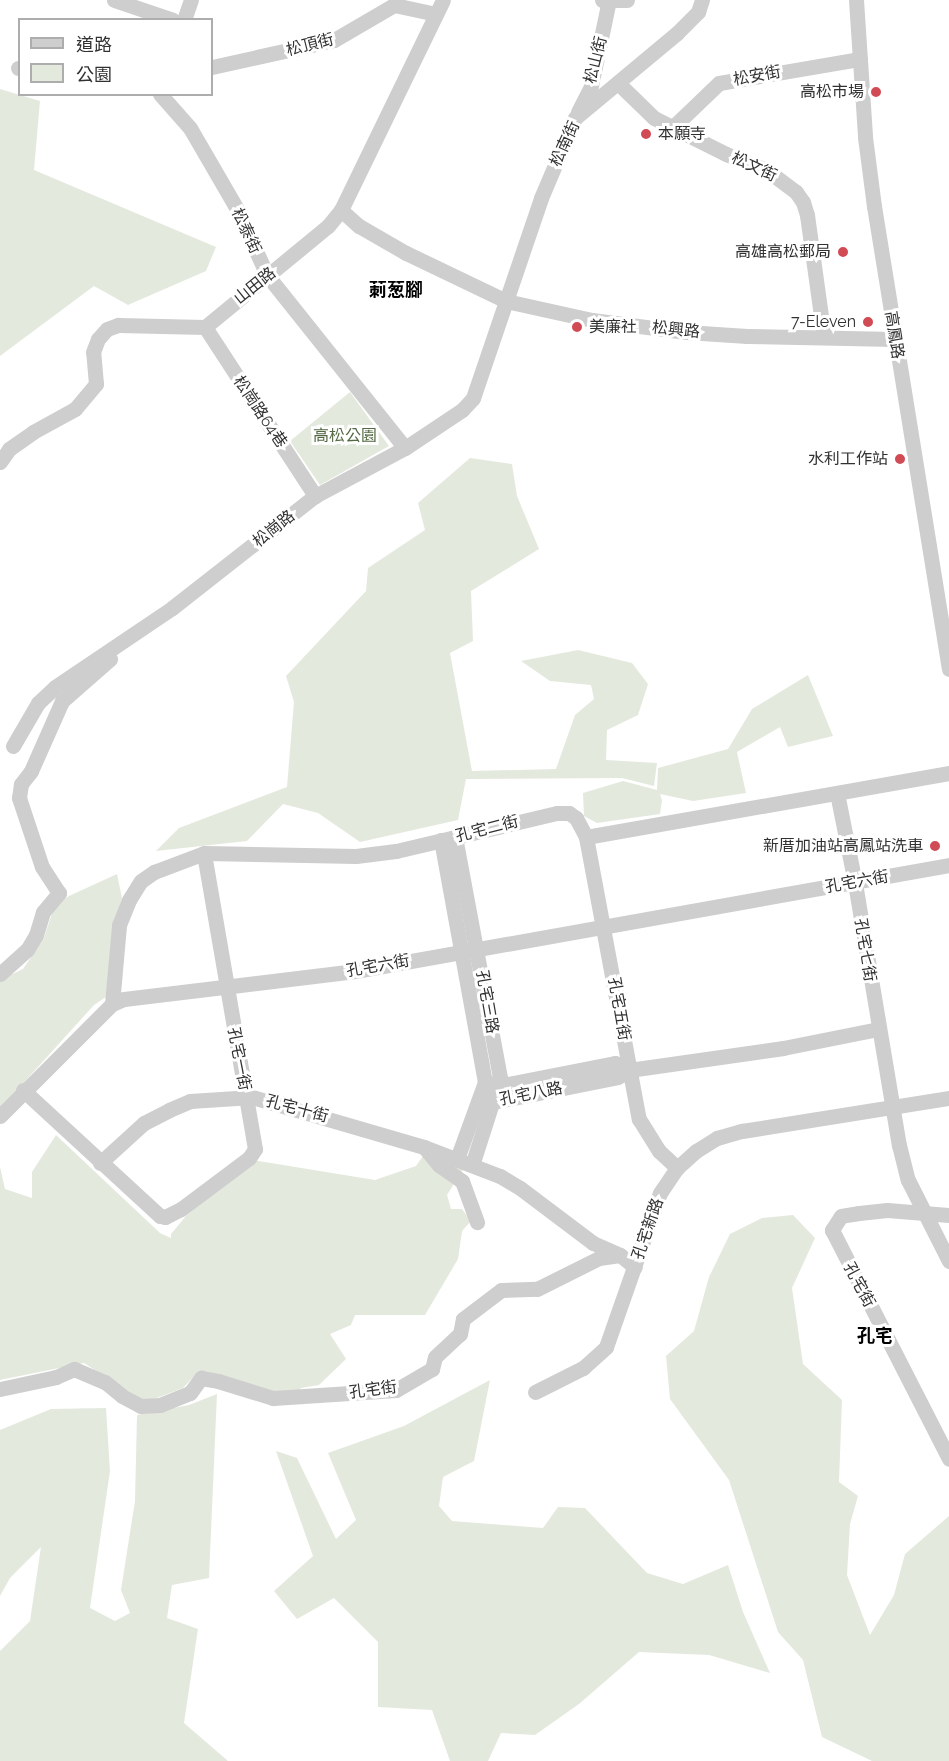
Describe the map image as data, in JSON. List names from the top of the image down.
{
  "streets": {
    "street": [
      "松頂街",
      "松山街",
      "松安街",
      "松南街",
      "松文街",
      "松泰街",
      "山田路",
      "松興路",
      "高鳳路",
      "松崗路64巷",
      "松崗路",
      "孔宅二街",
      "孔宅六街",
      "孔宅七街",
      "孔宅三路",
      "孔宅五街",
      "孔宅一街",
      "孔宅八路",
      "孔宅十街",
      "孔宅新路",
      "孔宅街"
    ]
  },
  "crossings": [
    ["松頂街", "山田路"],
    ["松山街", "松南街"],
    ["松安街", "松文街"],
    ["松安街", "高鳳路"],
    ["松南街", "松文街"],
    ["松南街", "松興路"],
    ["松南街", "松崗路"],
    ["松文街", "松興路"],
    ["松泰街", "山田路"],
    ["松泰街", "松崗路"],
    ["山田路", "松興路"],
    ["山田路", "松崗路64巷"],
    ["松興路", "高鳳路"],
    ["松興路", "松崗路"],
    ["松崗路64巷", "松崗路"],
    ["孔宅二街", "孔宅六街"],
    ["孔宅二街", "孔宅三路"],
    ["孔宅二街", "孔宅五街"],
    ["孔宅二街", "孔宅一街"],
    ["孔宅六街", "孔宅七街"],
    ["孔宅六街", "孔宅三路"],
    ["孔宅六街", "孔宅五街"],
    ["孔宅六街", "孔宅一街"],
    ["孔宅七街", "孔宅八路"],
    ["孔宅七街", "孔宅新路"],
    ["孔宅三路", "孔宅八路"],
    ["孔宅三路", "孔宅十街"],
    ["孔宅五街", "孔宅八路"],
    ["孔宅五街", "孔宅新路"],
    ["孔宅一街", "孔宅十街"],
    ["孔宅十街", "孔宅街"]
  ],
  "districts": ["莿葱腳", "孔宅"],
  "parks": ["高松公園"],
  "places": [
    "高松市場",
    "本願寺",
    "高雄高松郵局",
    "7-Eleven",
    "美廉社",
    "水利工作站",
    "新厝加油站高鳳站洗車"
  ],
  "legend": ["道路", "公園"]
}
